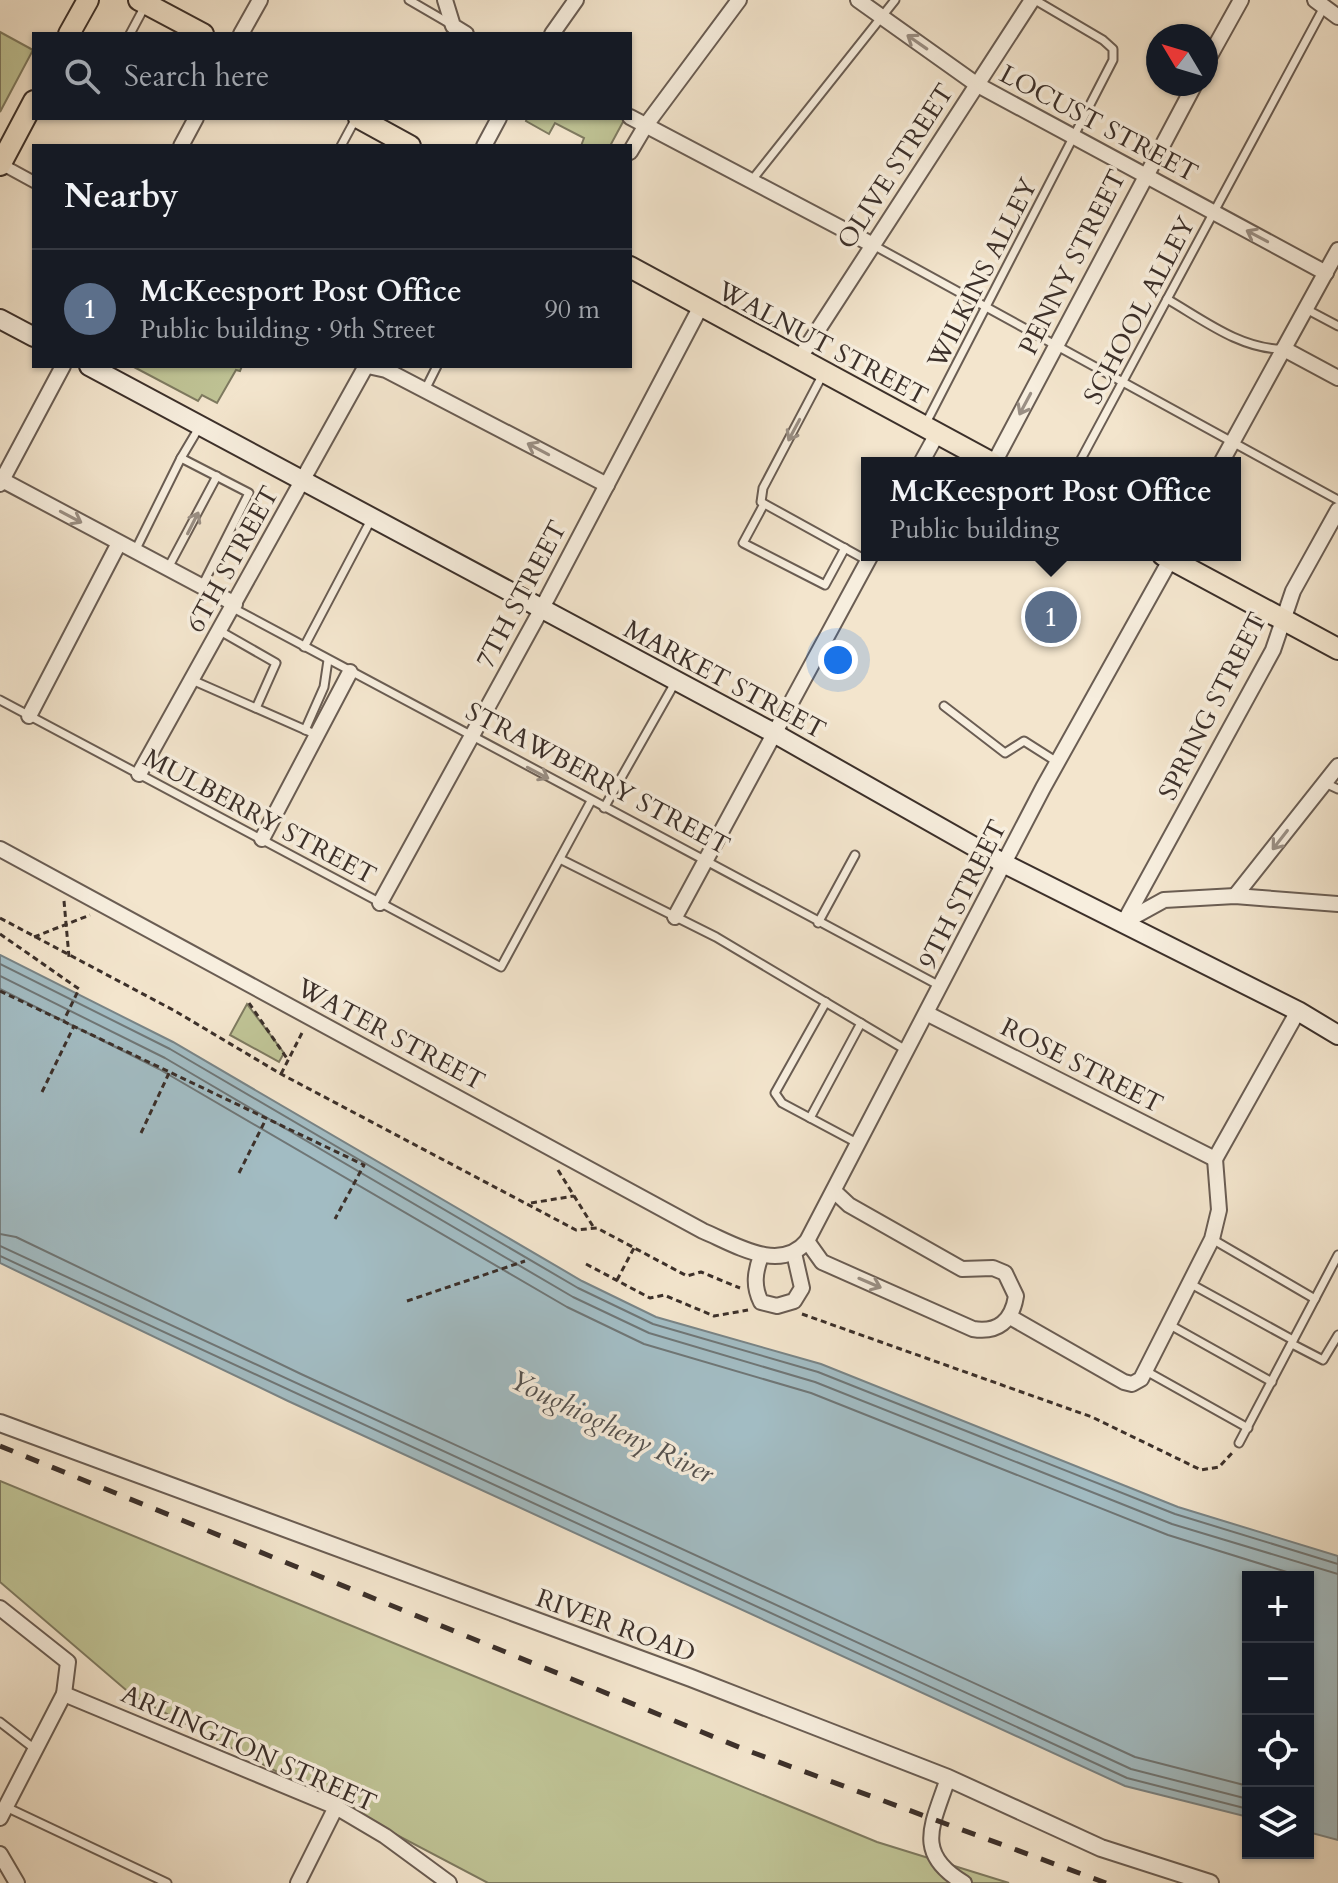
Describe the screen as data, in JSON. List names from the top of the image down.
{
  "streets": {
    "main road": ["WALNUT STREET", "MARKET STREET"],
    "street": [
      "LOCUST STREET",
      "OLIVE STREET",
      "PENNY STREET",
      "6TH STREET",
      "7TH STREET",
      "SPRING STREET",
      "STRAWBERRY STREET",
      "9TH STREET",
      "WATER STREET",
      "ROSE STREET",
      "RIVER ROAD",
      "ARLINGTON STREET"
    ],
    "lane": ["WILKINS ALLEY", "SCHOOL ALLEY", "MULBERRY STREET"]
  },
  "crossings": [
    ["LOCUST STREET", "OLIVE STREET"],
    ["LOCUST STREET", "PENNY STREET"],
    ["LOCUST STREET", "WILKINS ALLEY"],
    ["LOCUST STREET", "SCHOOL ALLEY"],
    ["OLIVE STREET", "WILKINS ALLEY"],
    ["OLIVE STREET", "WALNUT STREET"],
    ["WILKINS ALLEY", "WALNUT STREET"],
    ["WALNUT STREET", "7TH STREET"],
    ["6TH STREET", "MARKET STREET"],
    ["6TH STREET", "STRAWBERRY STREET"],
    ["6TH STREET", "MULBERRY STREET"],
    ["7TH STREET", "MARKET STREET"],
    ["7TH STREET", "STRAWBERRY STREET"],
    ["7TH STREET", "MULBERRY STREET"],
    ["MARKET STREET", "SPRING STREET"],
    ["MARKET STREET", "9TH STREET"],
    ["STRAWBERRY STREET", "9TH STREET"],
    ["9TH STREET", "WATER STREET"],
    ["9TH STREET", "ROSE STREET"]
  ],
  "one_way": ["LOCUST STREET"],
  "water": ["Youghiogheny River"],
  "north": "top left",
  "page": {
    "search": "Search here",
    "heading": "Nearby",
    "list": [
      {
        "mark": "1",
        "name": "McKeesport Post Office",
        "note": "Public building · 9th Street",
        "value": "90 m"
      }
    ],
    "popup": ["McKeesport Post Office", "Public building"],
    "pins": "1",
    "map_buttons": ["+", "−"]
  }
}
